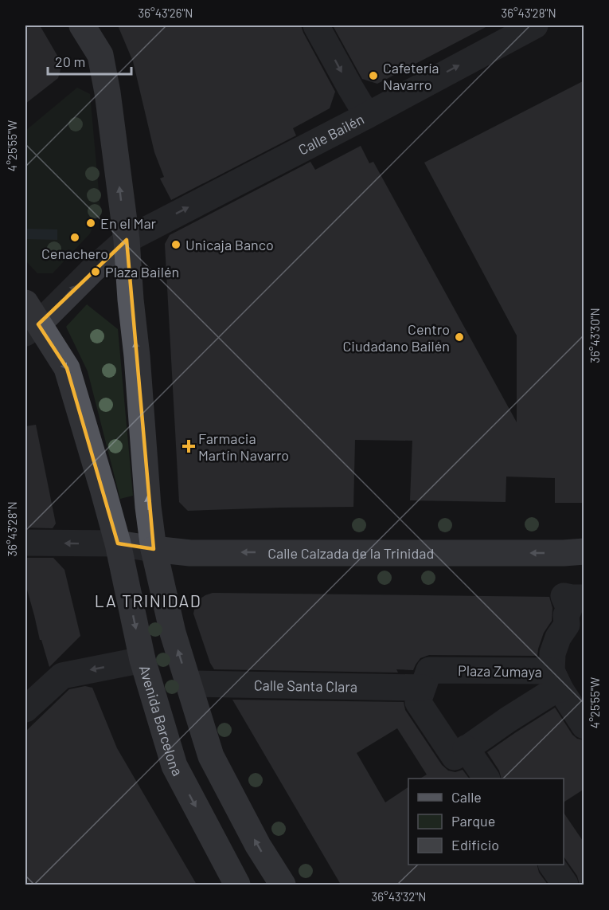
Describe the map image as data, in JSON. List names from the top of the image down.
{
  "streets": {
    "main road": ["Calle Calzada de la Trinidad", "Avenida Barcelona"],
    "street": ["Calle Bailén", "Plaza Zumaya", "Calle Santa Clara"]
  },
  "crossings": [
    ["Calle Calzada de la Trinidad", "Avenida Barcelona"],
    ["Plaza Zumaya", "Calle Santa Clara"]
  ],
  "one_way": ["Calle Bailén", "Calle Calzada de la Trinidad"],
  "districts": ["LA TRINIDAD"],
  "places": {
    "other": [
      "Cafetería Navarro",
      "En el Mar",
      "Cenachero",
      "Unicaja Banco",
      "Plaza Bailén",
      "Centro Ciudadano Bailén"
    ],
    "health": ["Farmacia Martín Navarro"]
  },
  "legend": ["Calle", "Parque", "Edificio"],
  "scale_bar": "20 m",
  "coordinates": [
    "36°43'26\"N",
    "36°43'28\"N",
    "4°25'55\"W",
    "36°43'30\"N",
    "36°43'32\"N"
  ]
}
